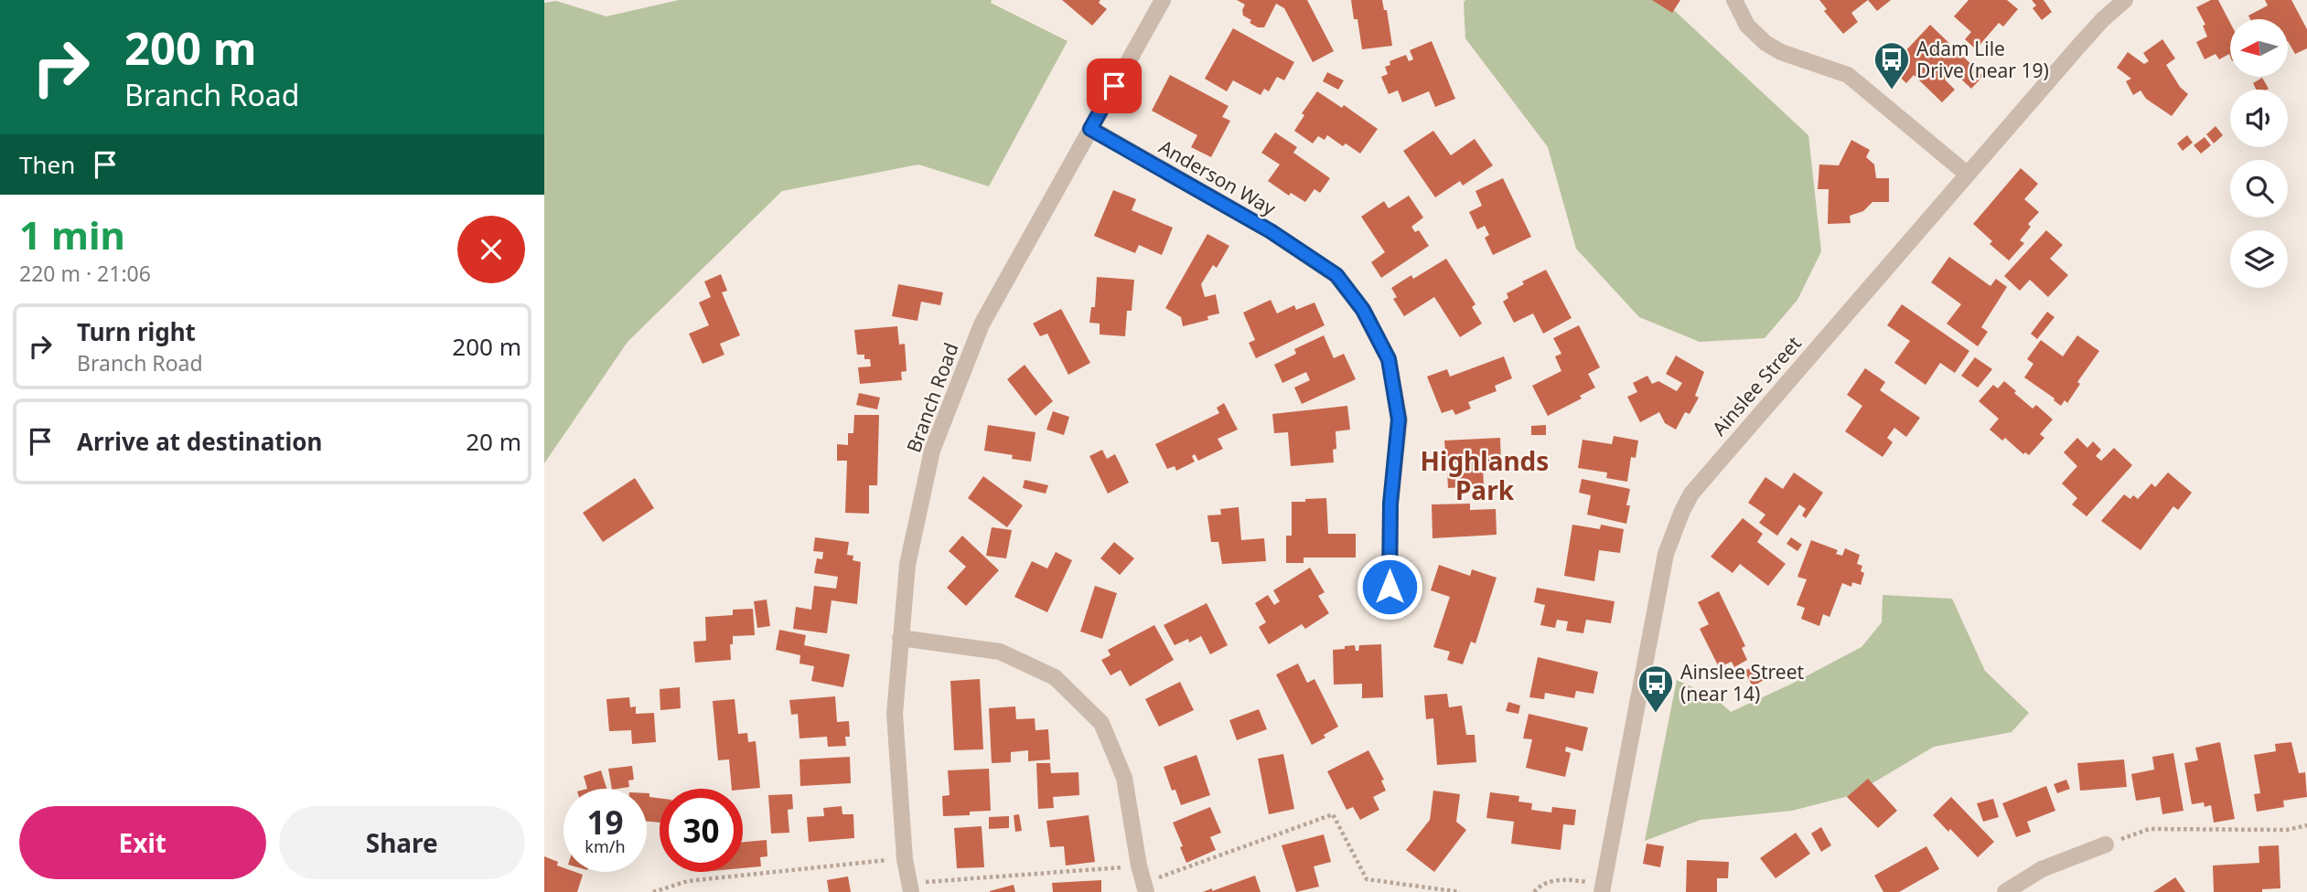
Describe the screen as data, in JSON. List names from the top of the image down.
{
  "streets": {
    "street": ["Anderson Way", "Ainslee Street", "Branch Road"]
  },
  "crossings": [
    ["Anderson Way", "Branch Road"]
  ],
  "districts": ["Highlands Park"],
  "places": {
    "bus stop": ["Adam Lile Drive (near 19)", "Ainslee Street (near 14)"]
  },
  "north": "left",
  "page": {
    "turn": ["200 m", "Branch Road"],
    "then": "Then",
    "heading": ["1 min", "220 m · 21:06"],
    "list": [
      {
        "name": "Turn right",
        "note": "Branch Road",
        "value": "200 m"
      },
      {
        "name": "Arrive at destination",
        "value": "20 m"
      }
    ],
    "speed": "19 km/h",
    "limit": "30",
    "buttons": ["Exit", "Share"]
  }
}
